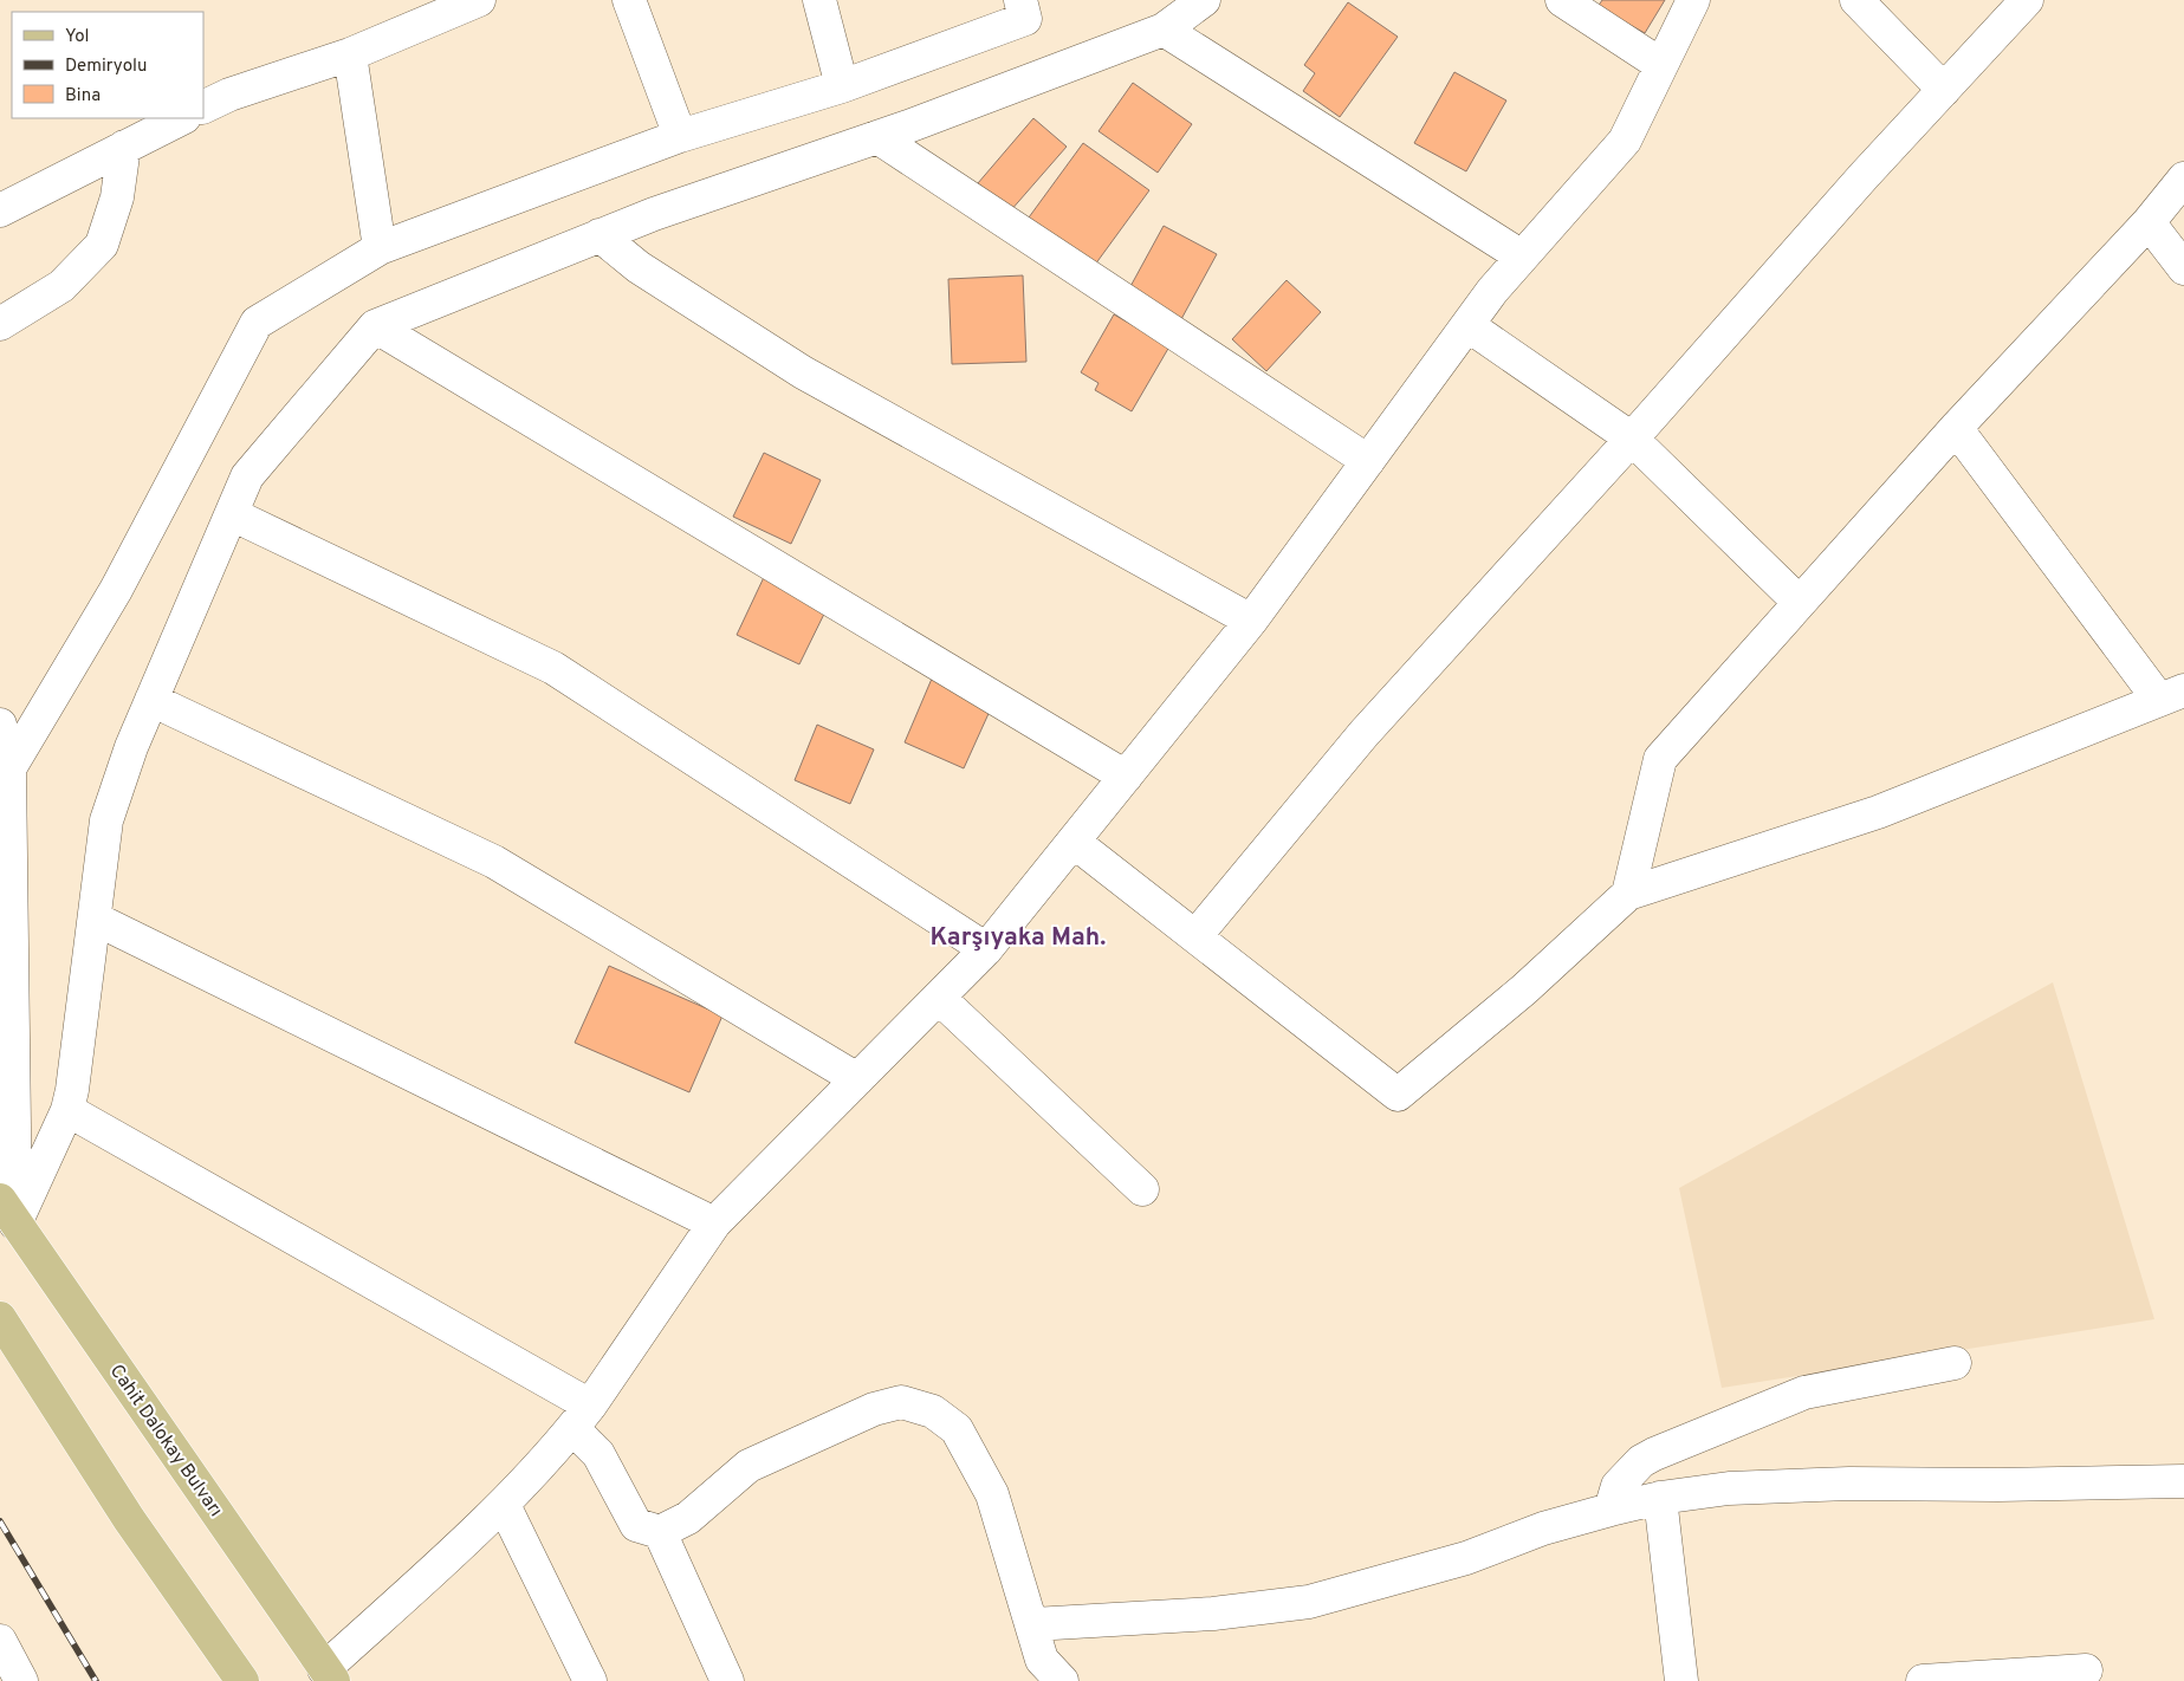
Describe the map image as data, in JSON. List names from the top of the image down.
{
  "streets": {
    "main road": ["Cahit Dalokay Bulvarı"]
  },
  "districts": ["Karşıyaka Mah."],
  "legend": ["Yol", "Demiryolu", "Bina"]
}
